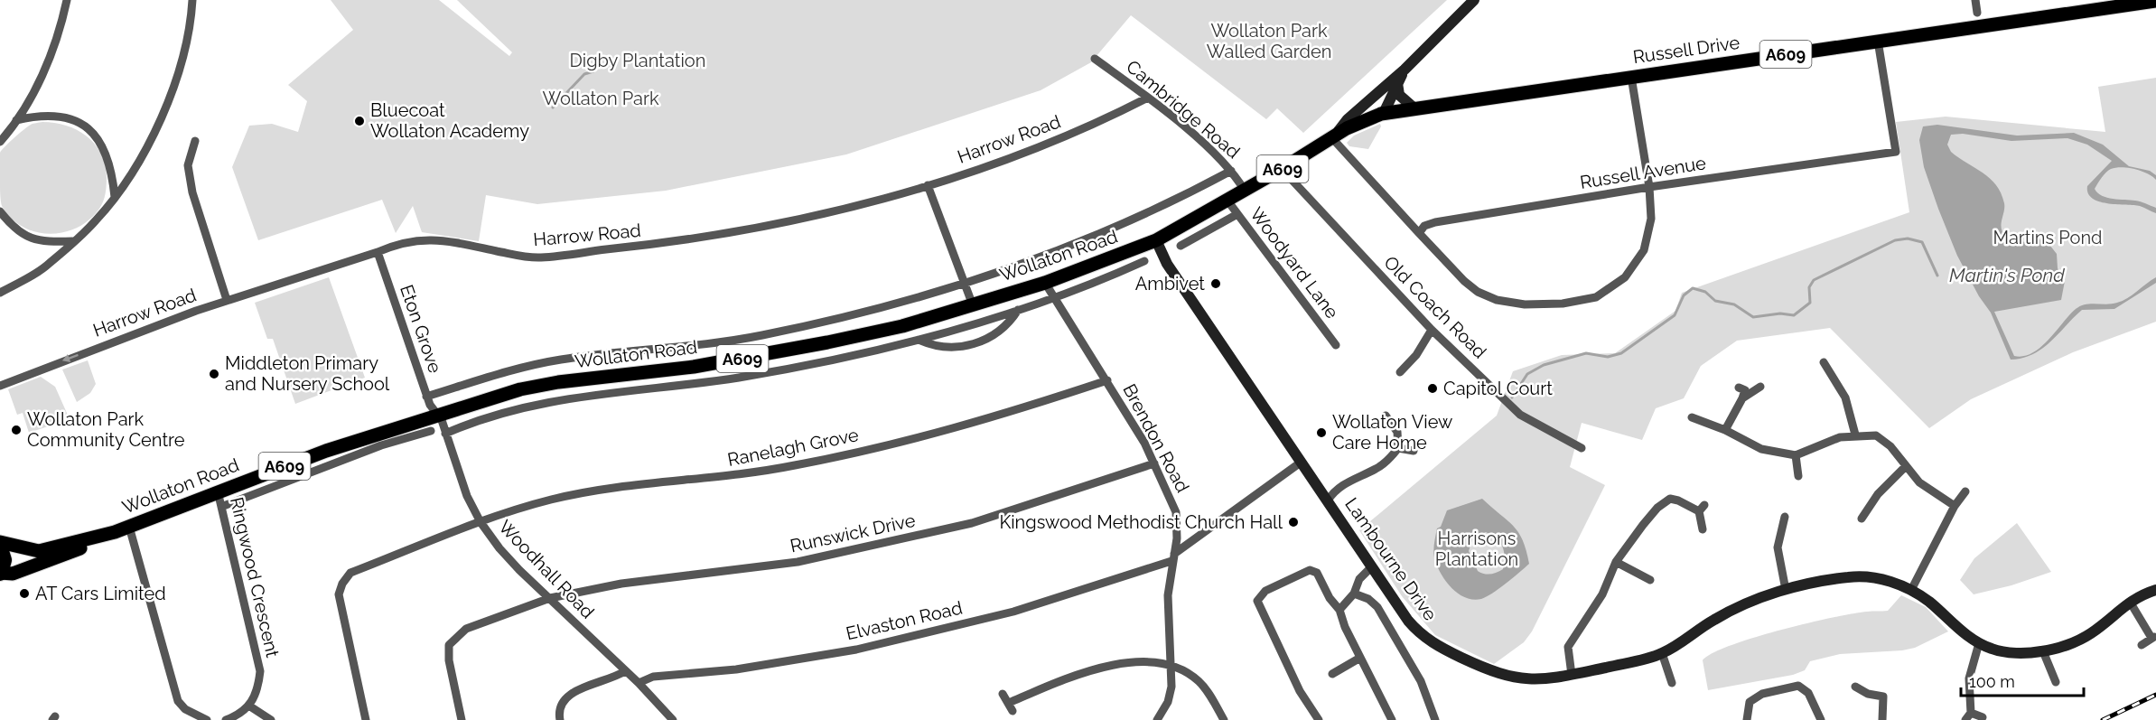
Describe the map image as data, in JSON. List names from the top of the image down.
{
  "streets": {
    "main road": ["Russell Drive", "A609", "Wollaton Road"],
    "street": [
      "Cambridge Road",
      "Harrow Road",
      "Russell Avenue",
      "Woodyard Lane",
      "Old Coach Road",
      "Eton Grove",
      "Brendon Road",
      "Ranelagh Grove",
      "Runswick Drive",
      "Lambourne Drive",
      "Woodhall Road",
      "Ringwood Crescent",
      "Elvaston Road"
    ]
  },
  "crossings": [
    ["Russell Drive", "Russell Avenue"],
    ["Russell Drive", "Wollaton Road"],
    ["Cambridge Road", "Harrow Road"],
    ["Cambridge Road", "Wollaton Road"],
    ["Harrow Road", "Eton Grove"],
    ["Wollaton Road", "Woodyard Lane"],
    ["Wollaton Road", "Old Coach Road"],
    ["Wollaton Road", "Eton Grove"],
    ["Wollaton Road", "Brendon Road"],
    ["Wollaton Road", "Lambourne Drive"],
    ["Wollaton Road", "Woodhall Road"],
    ["Wollaton Road", "Ringwood Crescent"],
    ["Eton Grove", "Woodhall Road"],
    ["Brendon Road", "Ranelagh Grove"],
    ["Brendon Road", "Runswick Drive"],
    ["Brendon Road", "Elvaston Road"],
    ["Ranelagh Grove", "Woodhall Road"],
    ["Runswick Drive", "Woodhall Road"],
    ["Lambourne Drive", "Elvaston Road"],
    ["Woodhall Road", "Elvaston Road"]
  ],
  "water": ["Martin's Pond"],
  "parks": [
    "Wollaton Park Walled Garden",
    "Digby Plantation",
    "Wollaton Park",
    "Martins Pond",
    "Harrisons Plantation"
  ],
  "places": [
    "Bluecoat Wollaton Academy",
    "Ambivet",
    "Middleton Primary and Nursery School",
    "Capitol Court",
    "Wollaton Park Community Centre",
    "Wollaton View Care Home",
    "Kingswood Methodist Church Hall",
    "AT Cars Limited"
  ],
  "scale_bar": "100 m"
}
